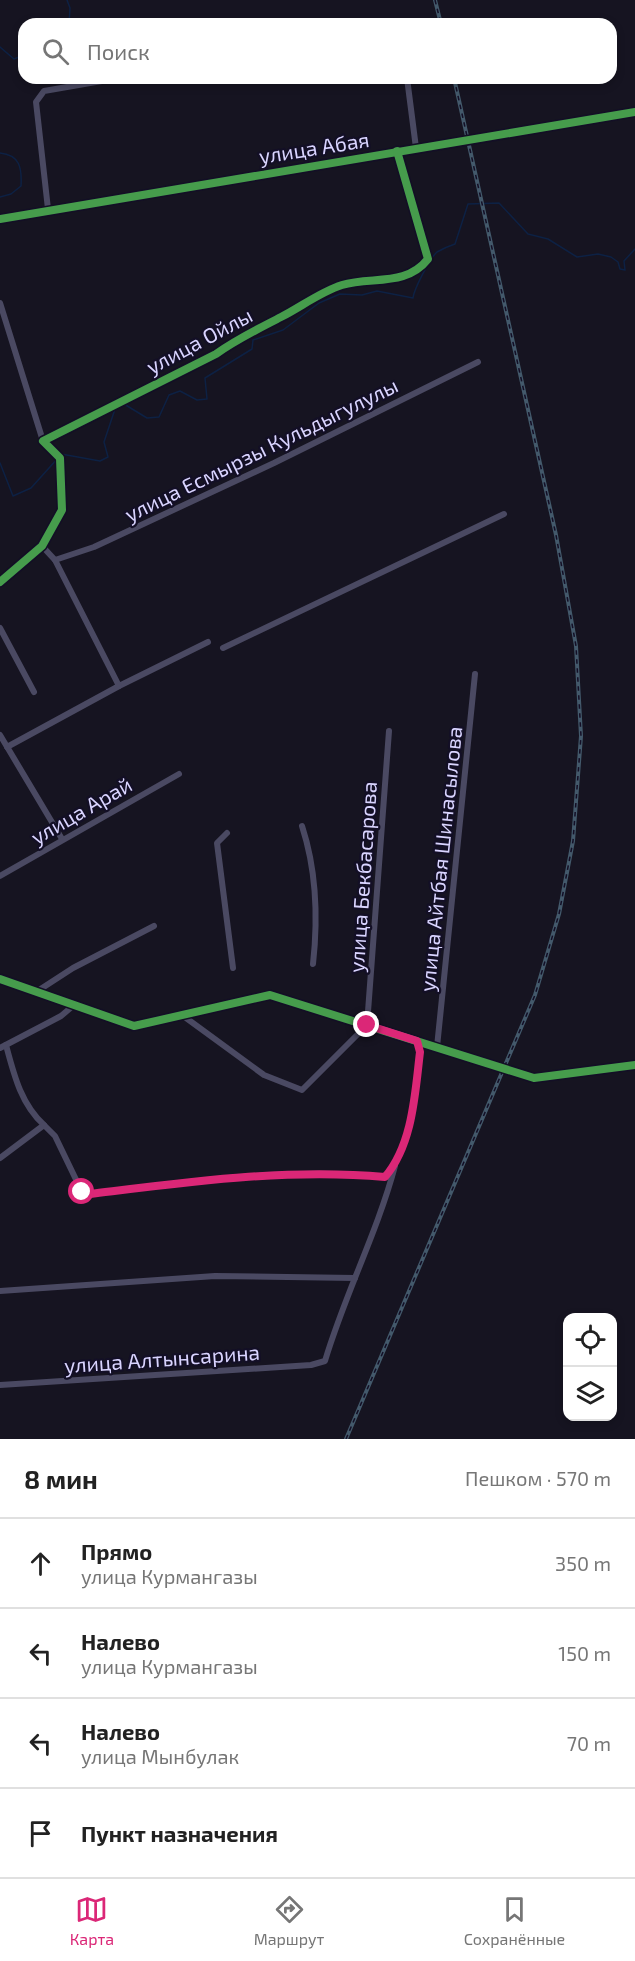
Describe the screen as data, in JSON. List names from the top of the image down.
{
  "streets": {
    "street": [
      "улица Абая",
      "улица Ойлы",
      "улица Есмырзы Кульдыгулулы",
      "улица Арай",
      "улица Айтбая Шинасылова",
      "улица Бекбасарова",
      "улица Алтынсарина"
    ]
  },
  "crossings": [
    ["улица Абая", "улица Ойлы"]
  ],
  "page": {
    "search": "Поиск",
    "heading": ["8 мин", "Пешком · 570 m"],
    "list": [
      ["Прямо", "улица Курмангазы", "350 m"],
      ["Налево", "улица Курмангазы", "150 m"],
      ["Налево", "улица Мынбулак", "70 m"],
      "Пункт назначения"
    ],
    "nav": ["Карта", "Маршрут", "Сохранённые"]
  }
}
